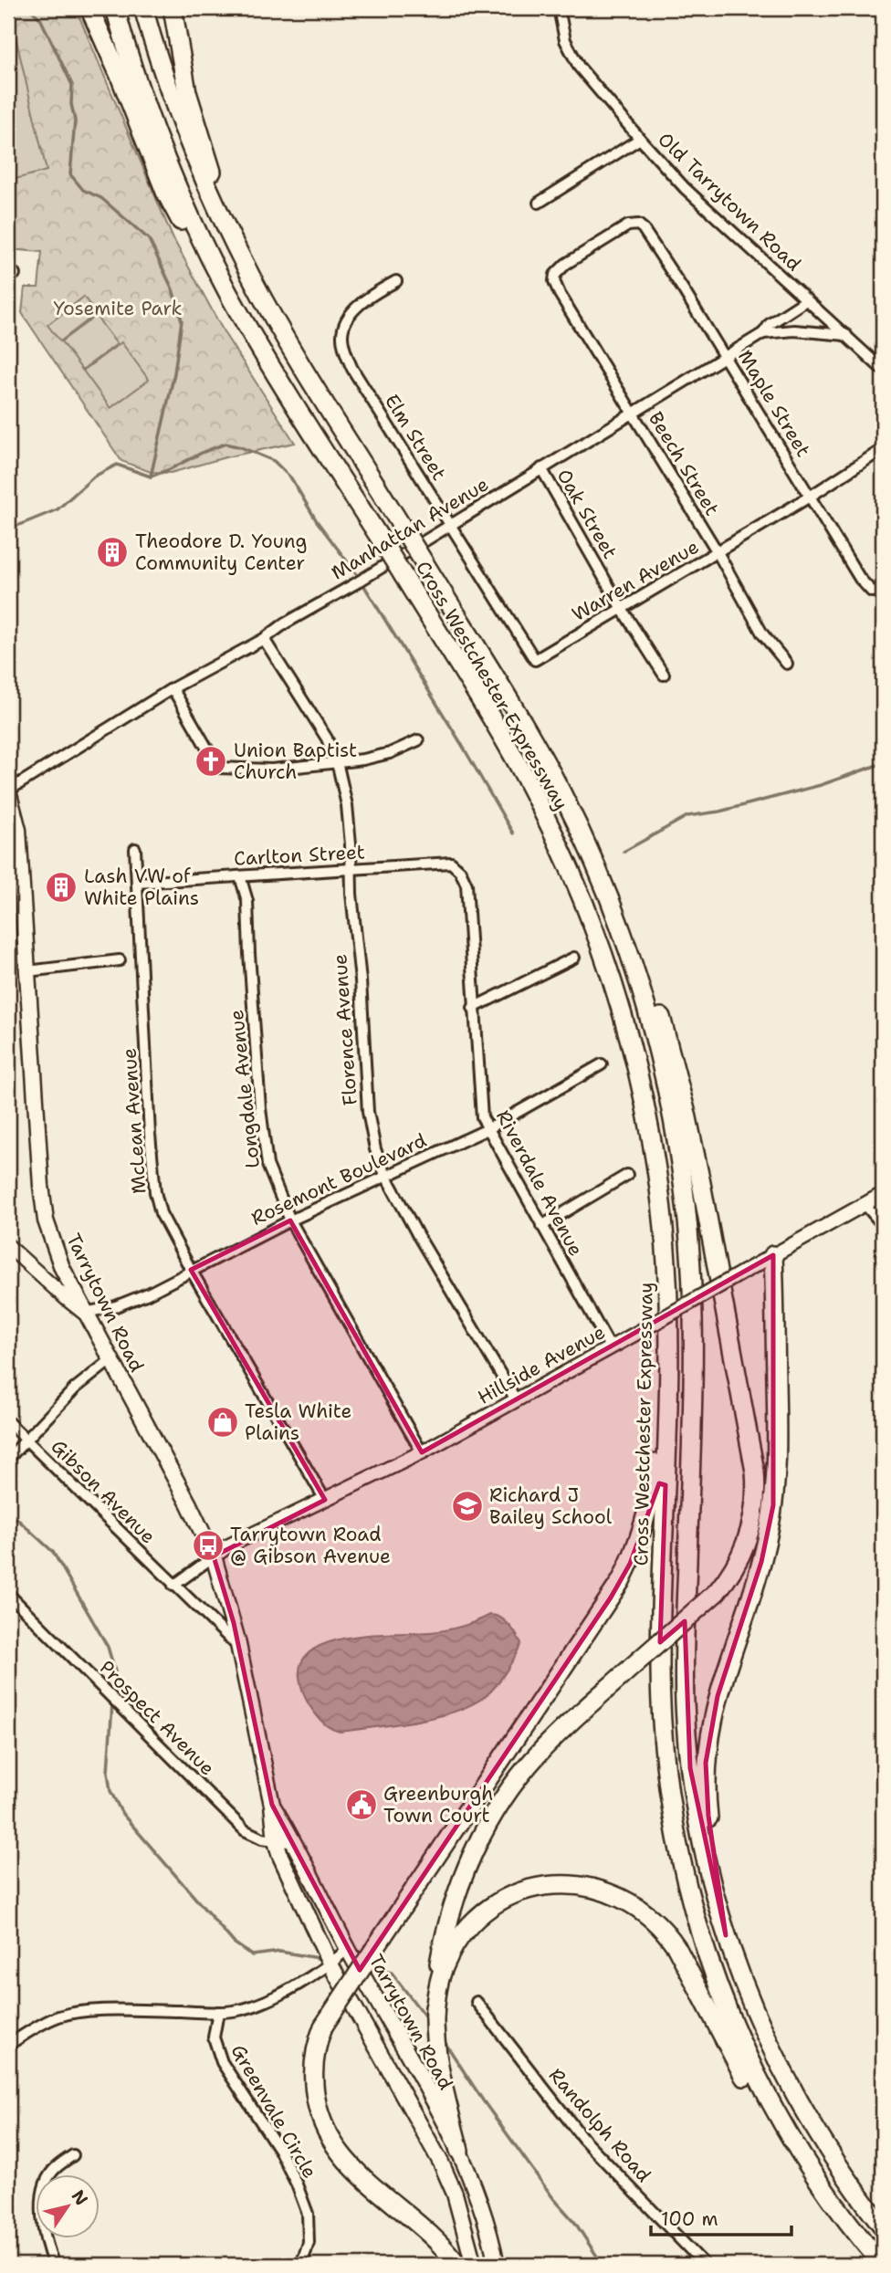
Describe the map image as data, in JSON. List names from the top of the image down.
{
  "streets": {
    "highway": ["Cross Westchester Expressway"],
    "main road": ["Tarrytown Road", "Hillside Avenue"],
    "street": [
      "Old Tarrytown Road",
      "Maple Street",
      "Elm Street",
      "Beech Street",
      "Oak Street",
      "Manhattan Avenue",
      "Warren Avenue",
      "Carlton Street",
      "Florence Avenue",
      "Longdale Avenue",
      "McLean Avenue",
      "Rosemont Boulevard",
      "Riverdale Avenue",
      "Gibson Avenue",
      "Prospect Avenue",
      "Greenvale Circle",
      "Randolph Road"
    ]
  },
  "crossings": [
    ["Old Tarrytown Road", "Manhattan Avenue"],
    ["Maple Street", "Beech Street"],
    ["Maple Street", "Manhattan Avenue"],
    ["Maple Street", "Warren Avenue"],
    ["Elm Street", "Manhattan Avenue"],
    ["Elm Street", "Warren Avenue"],
    ["Beech Street", "Manhattan Avenue"],
    ["Beech Street", "Warren Avenue"],
    ["Oak Street", "Manhattan Avenue"],
    ["Oak Street", "Warren Avenue"],
    ["Manhattan Avenue", "Florence Avenue"],
    ["Manhattan Avenue", "Tarrytown Road"],
    ["Carlton Street", "Florence Avenue"],
    ["Carlton Street", "Longdale Avenue"],
    ["Carlton Street", "McLean Avenue"],
    ["Carlton Street", "Riverdale Avenue"],
    ["Florence Avenue", "Rosemont Boulevard"],
    ["Florence Avenue", "Hillside Avenue"],
    ["Longdale Avenue", "Rosemont Boulevard"],
    ["Longdale Avenue", "Hillside Avenue"],
    ["McLean Avenue", "Rosemont Boulevard"],
    ["McLean Avenue", "Hillside Avenue"],
    ["Rosemont Boulevard", "Riverdale Avenue"],
    ["Rosemont Boulevard", "Tarrytown Road"],
    ["Riverdale Avenue", "Hillside Avenue"],
    ["Tarrytown Road", "Hillside Avenue"],
    ["Tarrytown Road", "Gibson Avenue"],
    ["Tarrytown Road", "Prospect Avenue"]
  ],
  "parks": ["Yosemite Park"],
  "places": {
    "building": ["Theodore D. Young Community Center", "Lash VW of White Plains"],
    "church": ["Union Baptist Church"],
    "shop": ["Tesla White Plains"],
    "school or university": ["Richard J Bailey School"],
    "bus stop": ["Tarrytown Road @ Gibson Avenue"],
    "public building": ["Greenburgh Town Court"]
  },
  "scale_bar": "100 m",
  "north": "top right"
}
